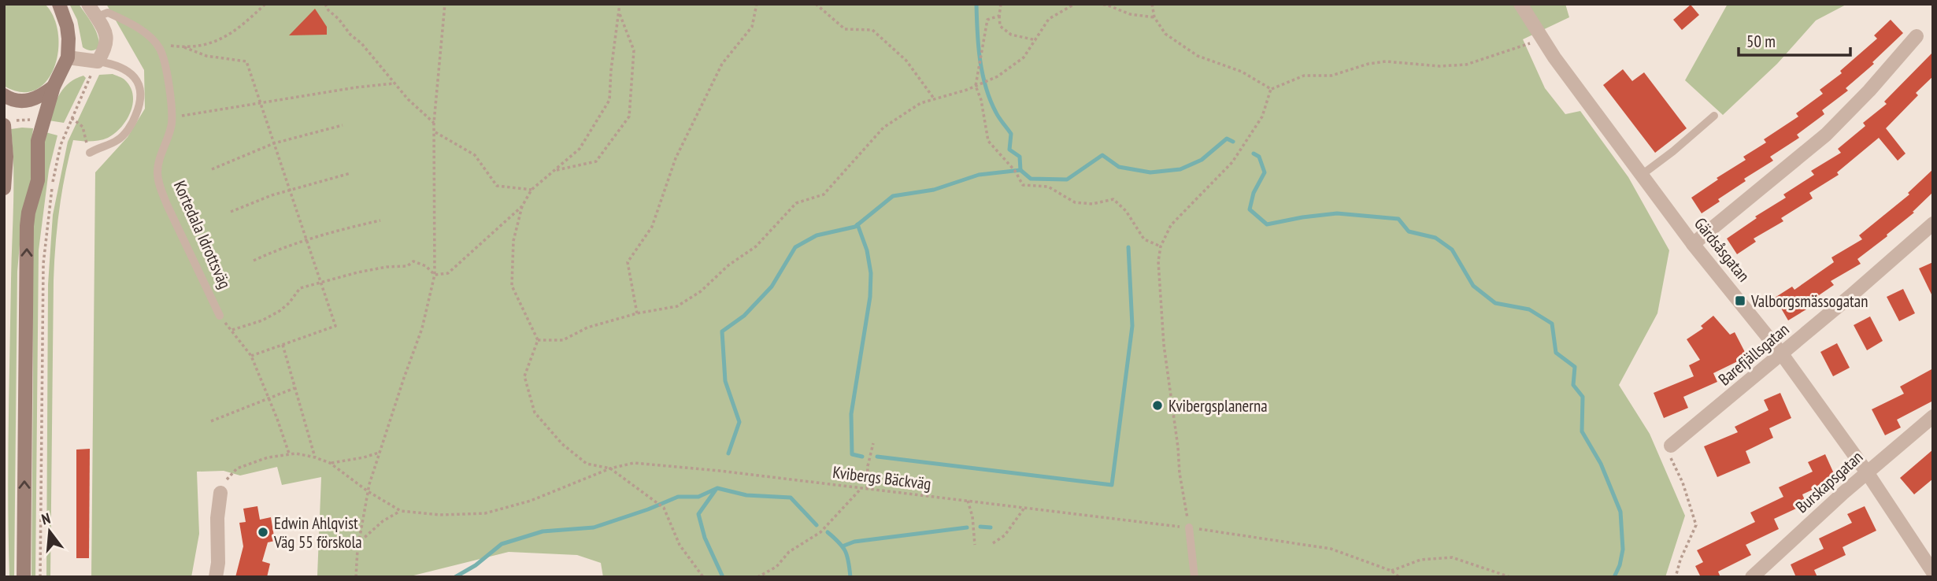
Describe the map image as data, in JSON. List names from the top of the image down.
{
  "streets": {
    "street": ["Gärdsåsgatan", "Barefjällsgatan", "Burskapsgatan"],
    "lane": ["Kortedala Idrottsväg"],
    "path": ["Kvibergs Bäckväg"]
  },
  "crossings": [
    ["Gärdsåsgatan", "Barefjällsgatan"],
    ["Gärdsåsgatan", "Burskapsgatan"]
  ],
  "places": {
    "transit": ["Valborgsmässogatan"],
    "other": ["Kvibergsplanerna", "Edwin Ahlqvist Väg 55 förskola"]
  },
  "scale_bar": "50 m",
  "north": "top"
}
